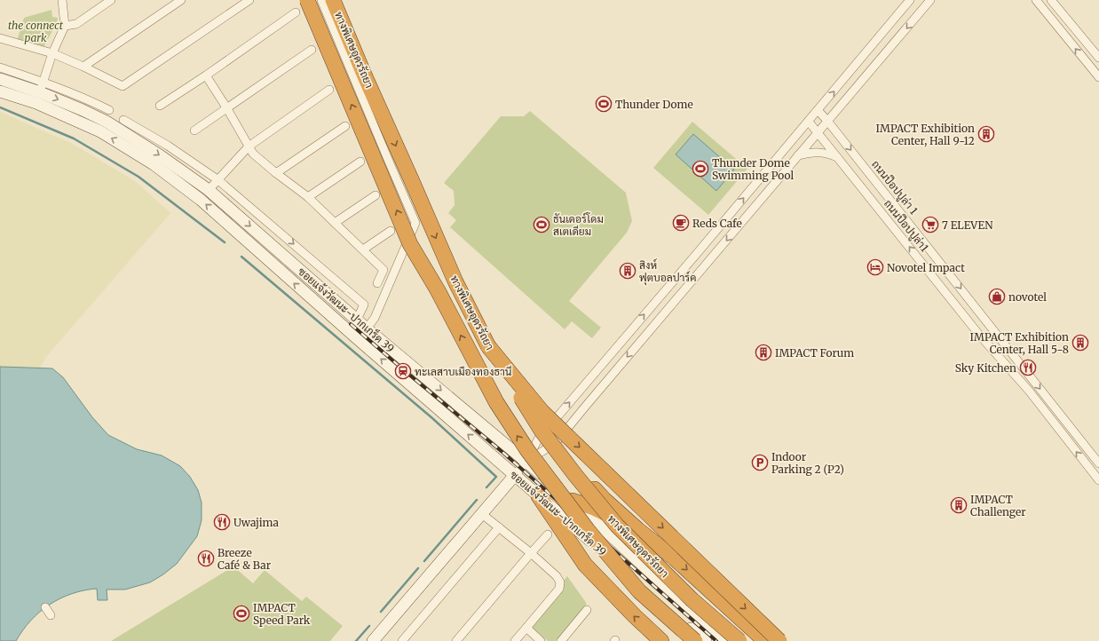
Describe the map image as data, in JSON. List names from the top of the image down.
{
  "streets": {
    "highway": ["ทางพิเศษอุดรรัถยา"],
    "main road": ["ซอยแจ้งวัฒนะ-ปากเกร็ด 39"],
    "street": ["ถนนป๊อปปูล่า 1", "ถนนป๊อปปูล่า1"]
  },
  "one_way": ["ถนนป๊อปปูล่า 1", "ถนนป๊อปปูล่า1"],
  "parks": ["the connect park"],
  "places": {
    "sports": [
      "Thunder Dome",
      "Thunder Dome Swimming Pool",
      "ธันเดอร์โดม สเตเดียม",
      "IMPACT Speed Park"
    ],
    "building": [
      "IMPACT Exhibition Center, Hall 9-12",
      "สิงห์ ฟุตบอลปาร์ค",
      "IMPACT Exhibition Center, Hall 5-8",
      "IMPACT Forum",
      "IMPACT Challenger"
    ],
    "cafe": ["Reds Cafe"],
    "supermarket": ["7 ELEVEN"],
    "hotel": ["Novotel Impact"],
    "shop": ["novotel"],
    "restaurant": ["Sky Kitchen", "Uwajima", "Breeze Café & Bar"],
    "station": ["ทะเลสาบเมืองทองธานี"],
    "parking": ["Indoor Parking 2 (P2)"]
  }
}
